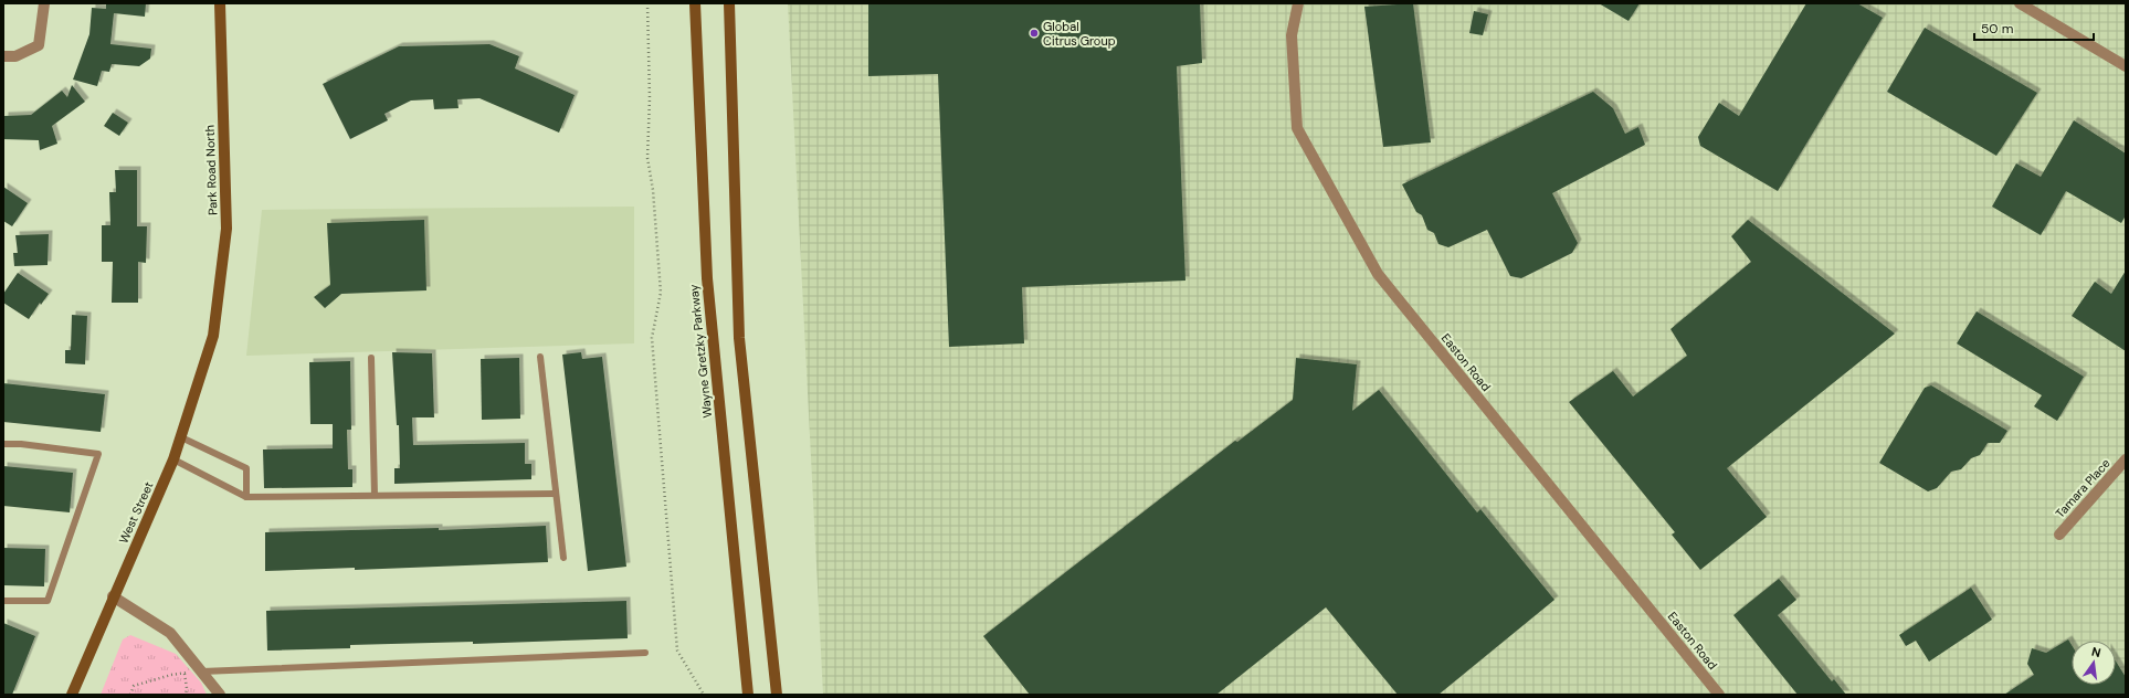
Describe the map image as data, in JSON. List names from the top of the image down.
{
  "streets": {
    "main road": ["Park Road North", "Wayne Gretzky Parkway", "West Street"],
    "street": ["Easton Road", "Tamara Place"]
  },
  "crossings": [
    ["Park Road North", "West Street"]
  ],
  "places": ["Global Citrus Group"],
  "scale_bar": "50 m",
  "north": "top"
}
